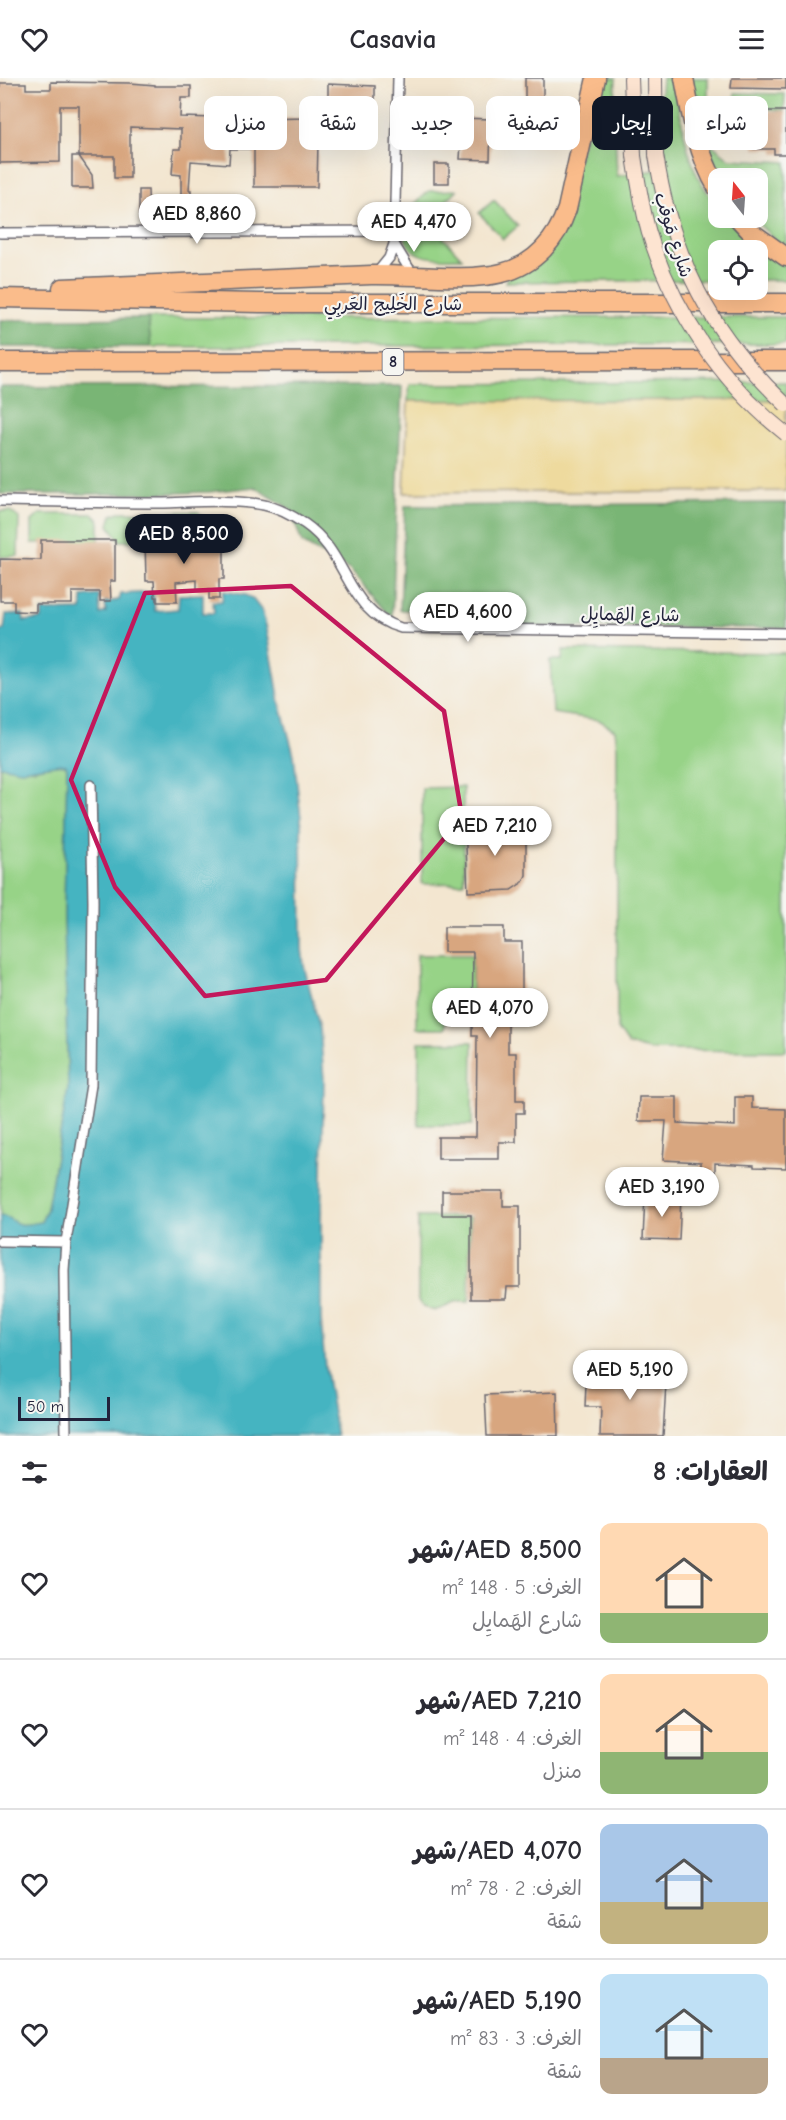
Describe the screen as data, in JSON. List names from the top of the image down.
{
  "streets": {
    "highway": ["شارع الخَلِيج العَربِي", "8"],
    "main road": ["شارع مَوقب"],
    "street": ["شارع الهَمايِل"]
  },
  "scale_bar": "50 m",
  "north": "top",
  "page": {
    "header": "Casavia",
    "chip": [
      "شراء",
      "إيجار",
      "تصفية",
      "جديد",
      "شقة",
      "منزل"
    ],
    "price": [
      "AED 8,860",
      "AED 4,470",
      "AED 8,500",
      "AED 4,600",
      "AED 7,210",
      "AED 4,070",
      "AED 3,190",
      "AED 5,190"
    ],
    "scale": "50 m",
    "heading": "العقارات: 8",
    "list": [
      {
        "name": "AED 8,500/شهر",
        "note": "الغرف: 5 · 148 m² · شارع الهَمايِل"
      },
      {
        "name": "AED 7,210/شهر",
        "note": "الغرف: 4 · 148 m² · منزل"
      },
      {
        "name": "AED 4,070/شهر",
        "note": "الغرف: 2 · 78 m² · شقة"
      },
      {
        "name": "AED 5,190/شهر",
        "note": "الغرف: 3 · 83 m² · شقة"
      }
    ]
  }
}
